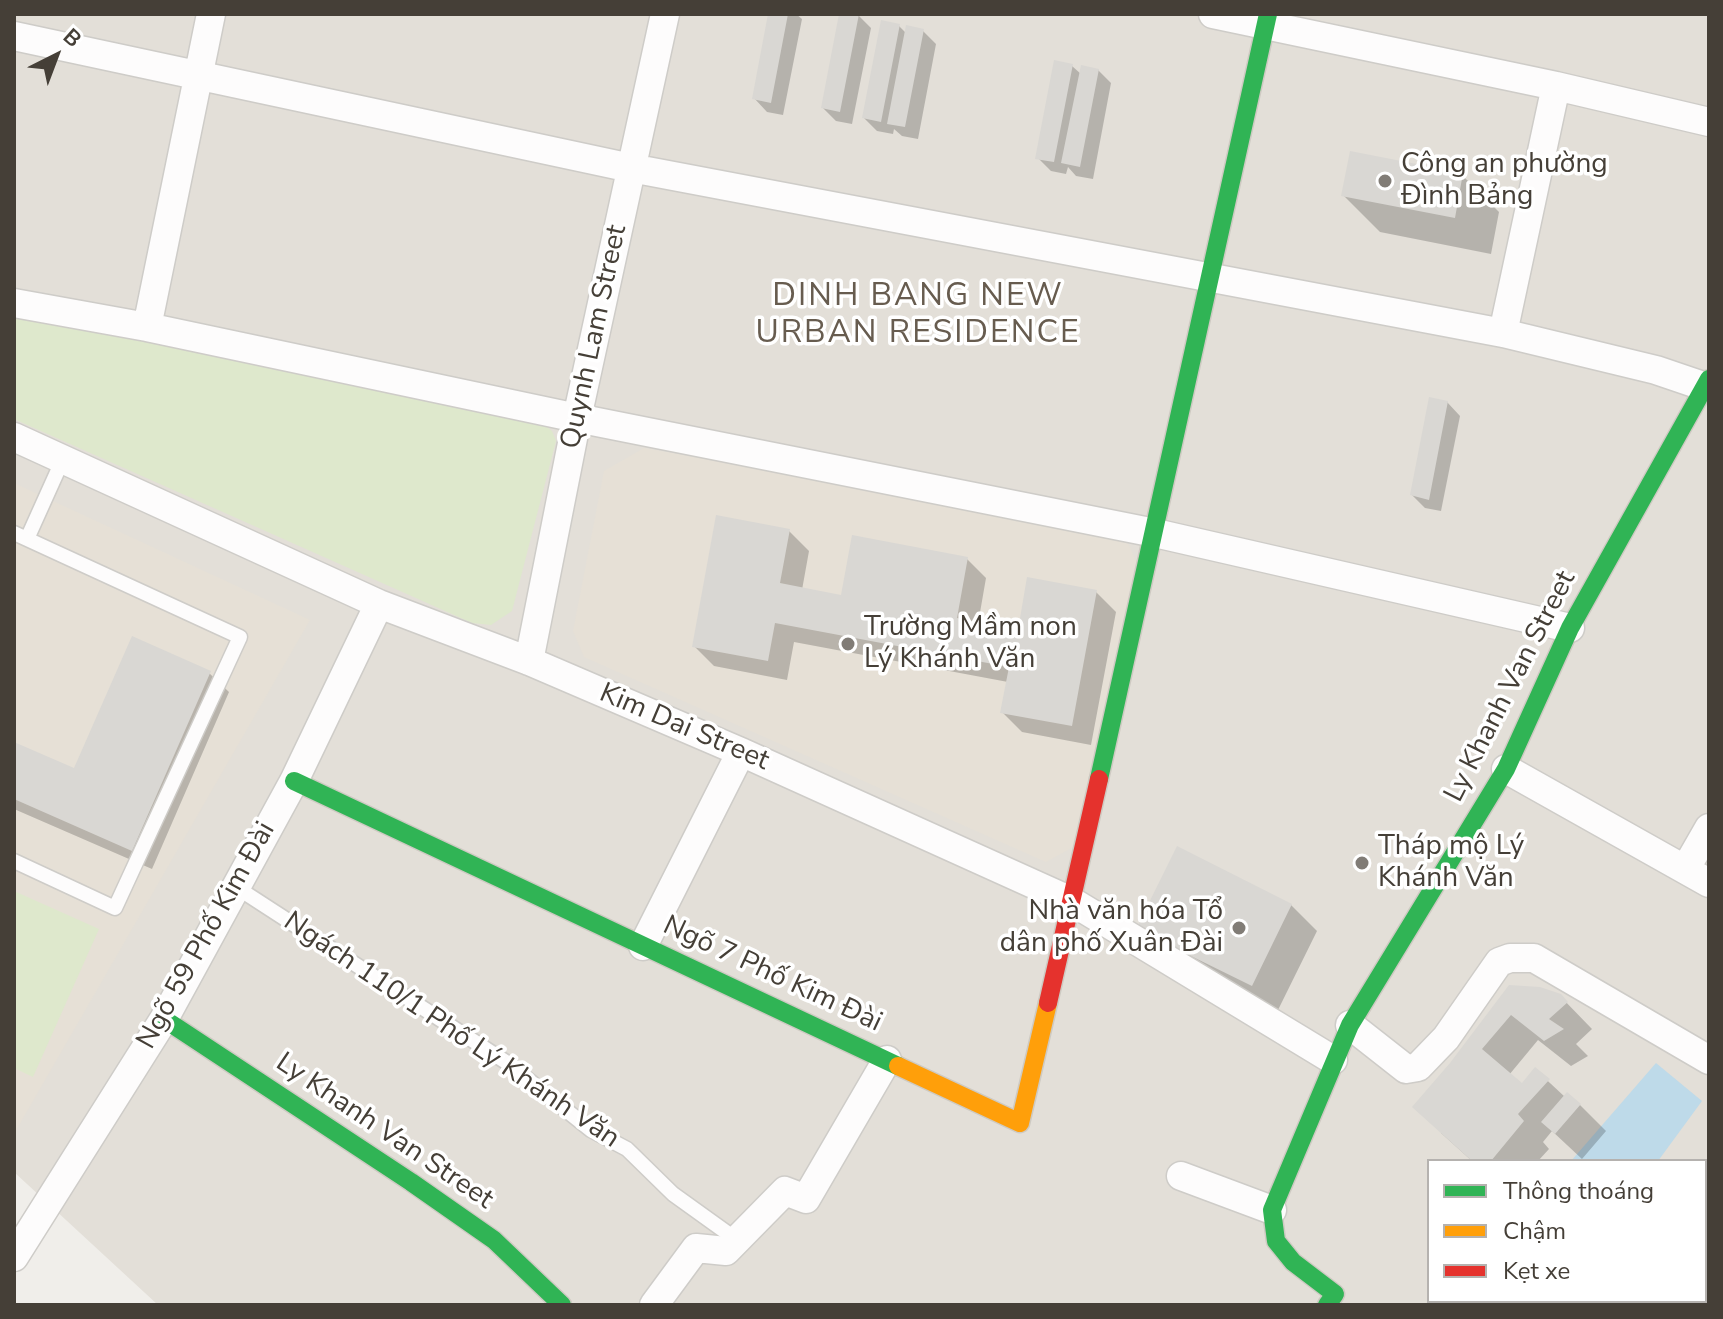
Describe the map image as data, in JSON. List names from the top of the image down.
{
  "streets": {
    "street": [
      "Quynh Lam Street",
      "Ly Khanh Van Street",
      "Kim Dai Street",
      "Ngõ 59 Phố Kim Đài",
      "Ngõ 7 Phố Kim Đài"
    ],
    "lane": ["Ngách 110/1 Phố Lý Khánh Văn"]
  },
  "crossings": [
    ["Quynh Lam Street", "Kim Dai Street"],
    ["Ly Khanh Van Street", "Kim Dai Street"],
    ["Ly Khanh Van Street", "Ngõ 59 Phố Kim Đài"],
    ["Kim Dai Street", "Ngõ 59 Phố Kim Đài"],
    ["Kim Dai Street", "Ngõ 7 Phố Kim Đài"],
    ["Ngõ 59 Phố Kim Đài", "Ngõ 7 Phố Kim Đài"],
    ["Ngõ 59 Phố Kim Đài", "Ngách 110/1 Phố Lý Khánh Văn"]
  ],
  "districts": ["DINH BANG NEW URBAN RESIDENCE"],
  "places": [
    "Công an phường Đình Bảng",
    "Trường Mầm non Lý Khánh Văn",
    "Tháp mộ Lý Khánh Văn",
    "Nhà văn hóa Tổ dân phố Xuân Đài"
  ],
  "legend": ["Thông thoáng", "Chậm", "Kẹt xe"],
  "north": "top right"
}
